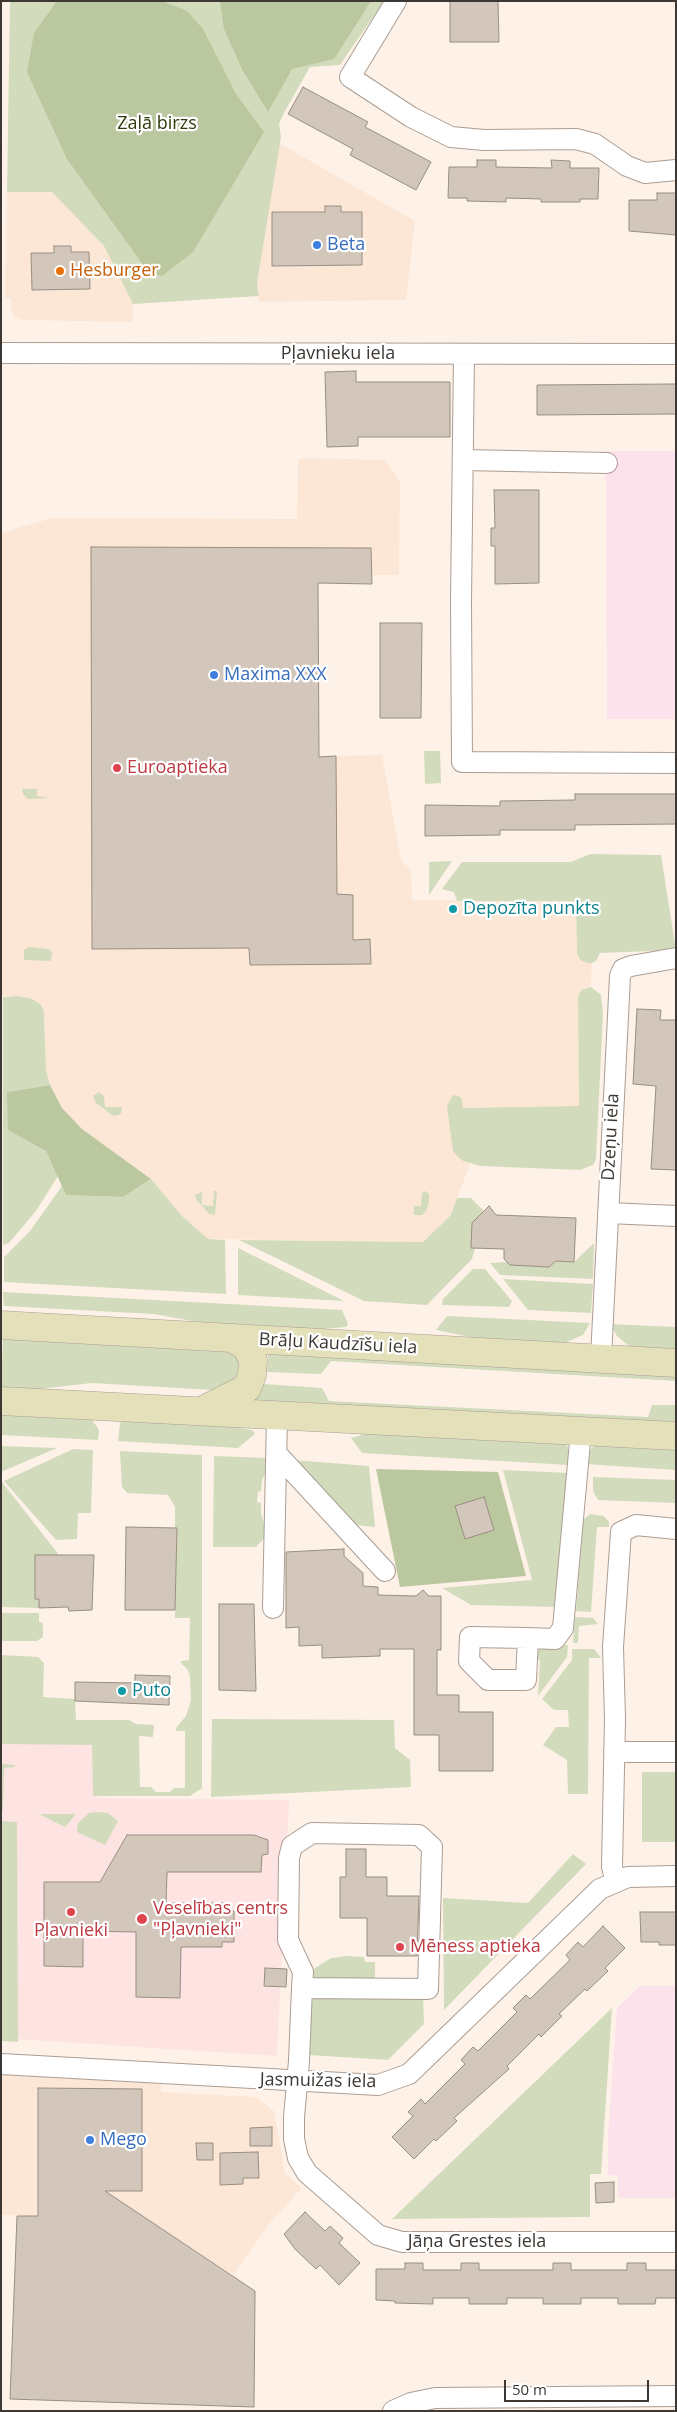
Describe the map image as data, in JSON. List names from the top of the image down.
{
  "streets": {
    "street": [
      "Pļavnieku iela",
      "Dzeņu iela",
      "Brāļu Kaudzīšu iela",
      "Jasmuižas iela",
      "Jāņa Grestes iela"
    ]
  },
  "crossings": [
    ["Dzeņu iela", "Brāļu Kaudzīšu iela"],
    ["Jasmuižas iela", "Jāņa Grestes iela"]
  ],
  "parks": ["Zaļā birzs"],
  "places": [
    "Beta",
    "Hesburger",
    "Maxima XXX",
    "Euroaptieka",
    "Depozīta punkts",
    "Puto",
    "Pļavnieki",
    "Veselības centrs \"Pļavnieki\"",
    "Mēness aptieka",
    "Mego"
  ],
  "scale_bar": "50 m"
}
